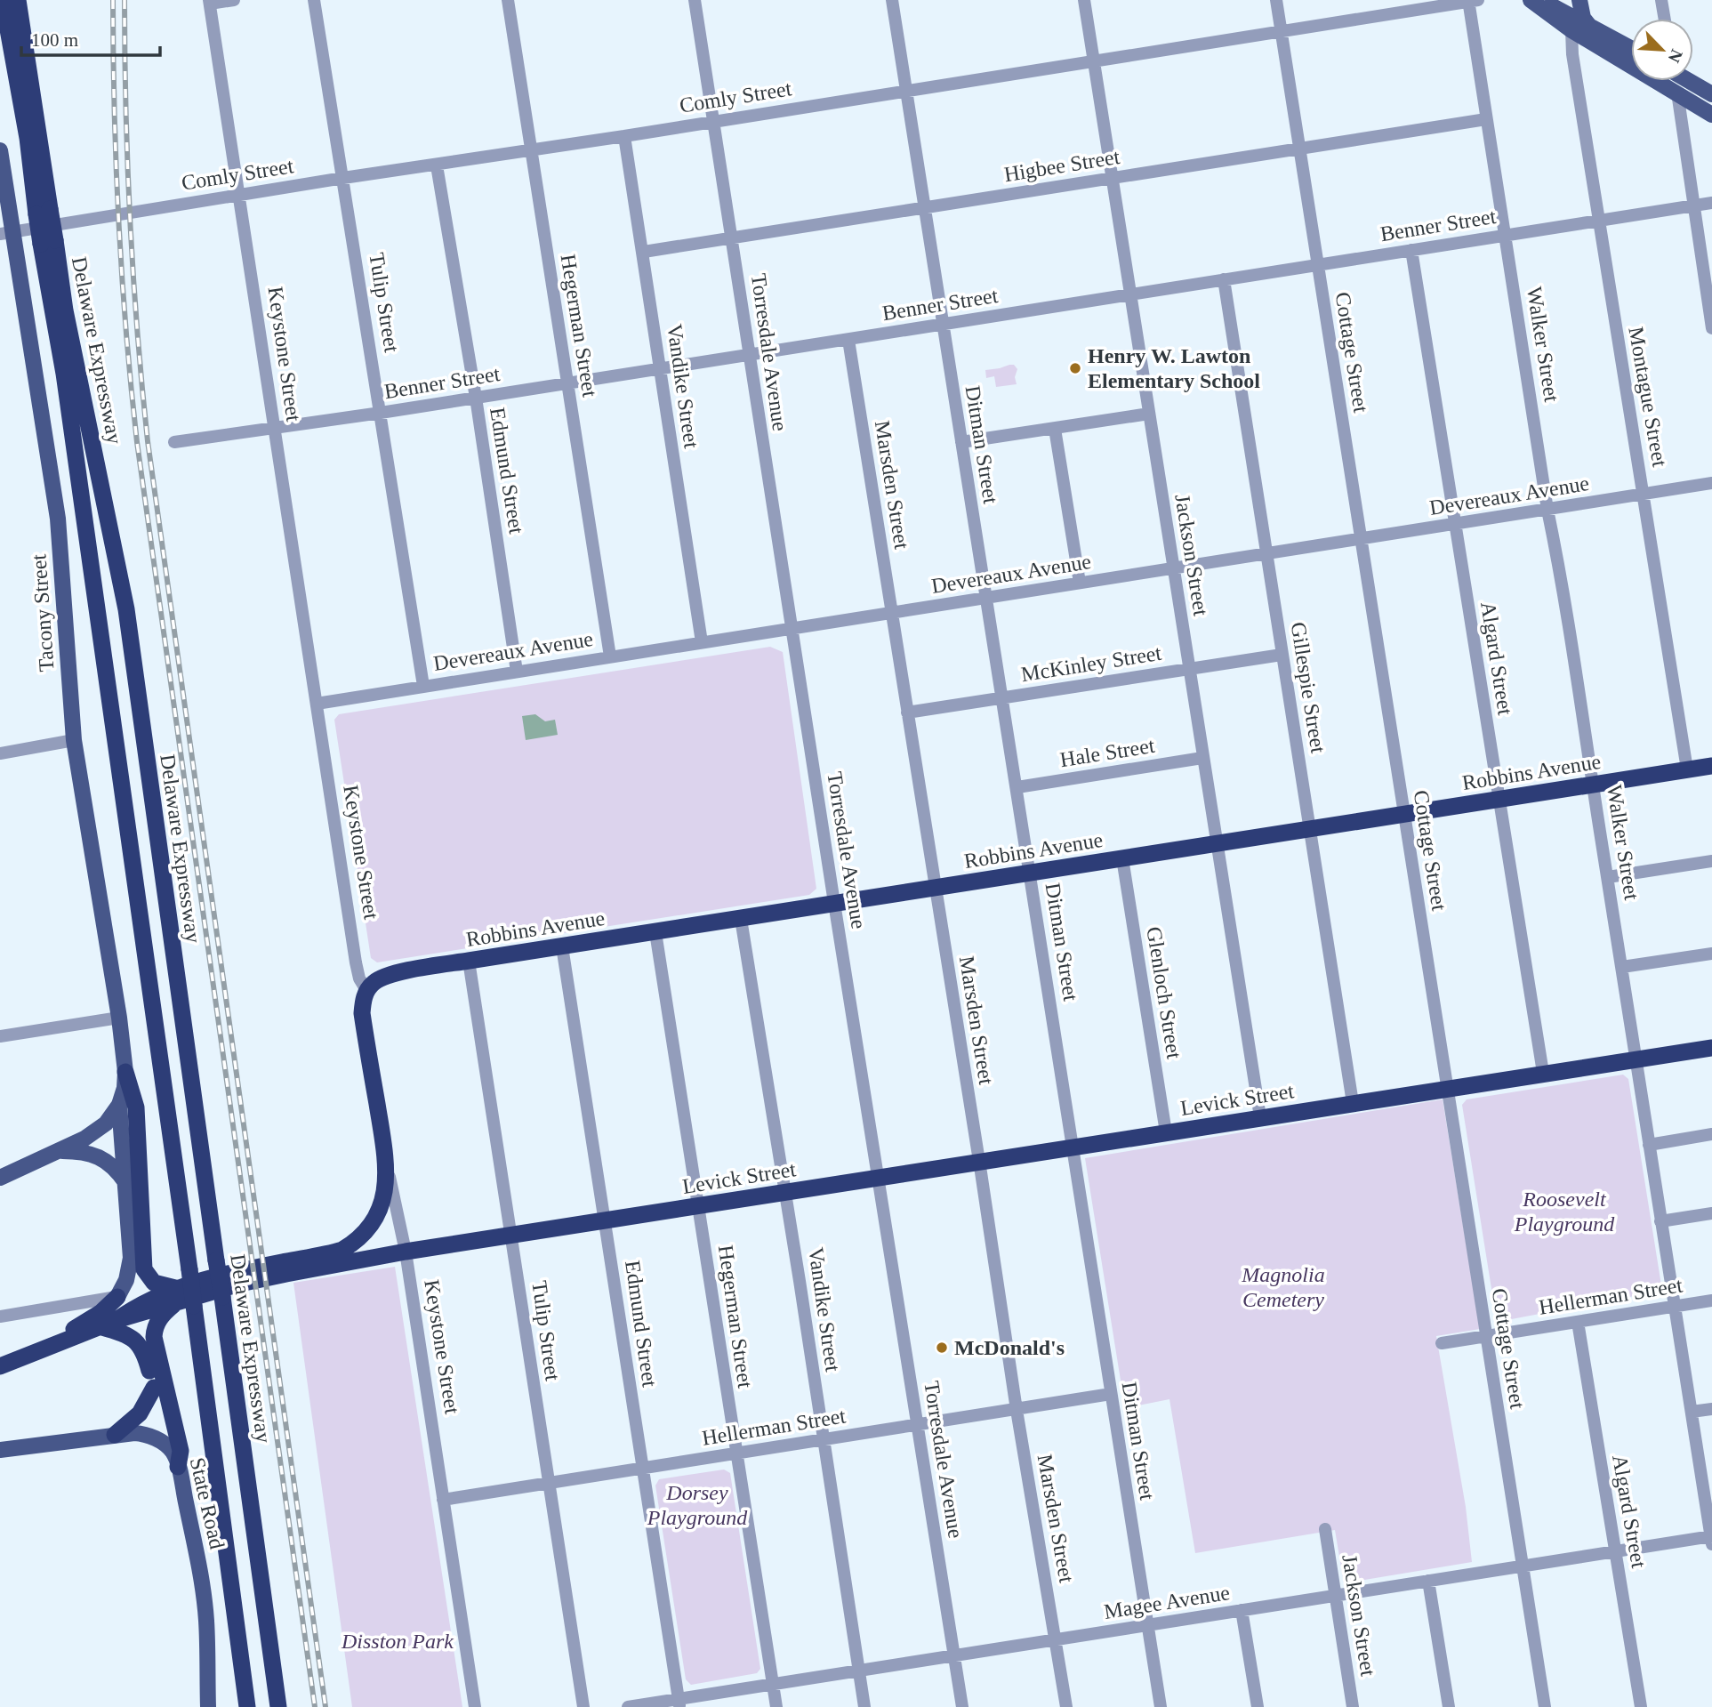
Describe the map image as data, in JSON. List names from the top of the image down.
{
  "streets": {
    "highway": [
      "Delaware Expressway",
      "Keystone Street",
      "Robbins Avenue",
      "Levick Street"
    ],
    "main road": ["Tacony Street", "State Road"],
    "street": [
      "Comly Street",
      "Higbee Street",
      "Benner Street",
      "Tulip Street",
      "Hegerman Street",
      "Walker Street",
      "Torresdale Avenue",
      "Cottage Street",
      "Vandike Street",
      "Montague Street",
      "Ditman Street",
      "Edmund Street",
      "Marsden Street",
      "Devereaux Avenue",
      "Jackson Street",
      "Algard Street",
      "McKinley Street",
      "Gillespie Street",
      "Hale Street",
      "Glenloch Street",
      "Hellerman Street",
      "Magee Avenue"
    ]
  },
  "crossings": [
    ["Comly Street", "Tulip Street"],
    ["Comly Street", "Hegerman Street"],
    ["Comly Street", "Walker Street"],
    ["Comly Street", "Torresdale Avenue"],
    ["Comly Street", "Cottage Street"],
    ["Comly Street", "Keystone Street"],
    ["Comly Street", "Vandike Street"],
    ["Comly Street", "Ditman Street"],
    ["Comly Street", "Edmund Street"],
    ["Comly Street", "Jackson Street"],
    ["Comly Street", "Tacony Street"],
    ["Higbee Street", "Walker Street"],
    ["Higbee Street", "Torresdale Avenue"],
    ["Higbee Street", "Cottage Street"],
    ["Higbee Street", "Vandike Street"],
    ["Higbee Street", "Ditman Street"],
    ["Higbee Street", "Jackson Street"],
    ["Benner Street", "Tulip Street"],
    ["Benner Street", "Hegerman Street"],
    ["Benner Street", "Walker Street"],
    ["Benner Street", "Torresdale Avenue"],
    ["Benner Street", "Cottage Street"],
    ["Benner Street", "Keystone Street"],
    ["Benner Street", "Vandike Street"],
    ["Benner Street", "Montague Street"],
    ["Benner Street", "Ditman Street"],
    ["Benner Street", "Edmund Street"],
    ["Benner Street", "Marsden Street"],
    ["Benner Street", "Jackson Street"],
    ["Benner Street", "Algard Street"],
    ["Benner Street", "Gillespie Street"],
    ["Tulip Street", "Devereaux Avenue"],
    ["Tulip Street", "Robbins Avenue"],
    ["Tulip Street", "Levick Street"],
    ["Tulip Street", "Hellerman Street"],
    ["Hegerman Street", "Devereaux Avenue"],
    ["Hegerman Street", "Robbins Avenue"],
    ["Hegerman Street", "Levick Street"],
    ["Hegerman Street", "Hellerman Street"],
    ["Hegerman Street", "Magee Avenue"],
    ["Walker Street", "Devereaux Avenue"],
    ["Walker Street", "Robbins Avenue"],
    ["Walker Street", "Levick Street"],
    ["Walker Street", "Hellerman Street"],
    ["Walker Street", "Magee Avenue"],
    ["Torresdale Avenue", "Devereaux Avenue"],
    ["Torresdale Avenue", "Robbins Avenue"],
    ["Torresdale Avenue", "Levick Street"],
    ["Torresdale Avenue", "Hellerman Street"],
    ["Torresdale Avenue", "Magee Avenue"],
    ["Cottage Street", "Devereaux Avenue"],
    ["Cottage Street", "Robbins Avenue"],
    ["Cottage Street", "Levick Street"],
    ["Cottage Street", "Hellerman Street"],
    ["Cottage Street", "Magee Avenue"],
    ["Keystone Street", "Devereaux Avenue"],
    ["Keystone Street", "Robbins Avenue"],
    ["Keystone Street", "Levick Street"],
    ["Keystone Street", "Hellerman Street"],
    ["Vandike Street", "Devereaux Avenue"],
    ["Vandike Street", "Robbins Avenue"],
    ["Vandike Street", "Levick Street"],
    ["Vandike Street", "Hellerman Street"],
    ["Vandike Street", "Magee Avenue"],
    ["Montague Street", "Devereaux Avenue"],
    ["Montague Street", "Robbins Avenue"],
    ["Ditman Street", "Devereaux Avenue"],
    ["Ditman Street", "McKinley Street"],
    ["Ditman Street", "Hale Street"],
    ["Ditman Street", "Robbins Avenue"],
    ["Ditman Street", "Levick Street"],
    ["Ditman Street", "Hellerman Street"],
    ["Ditman Street", "Magee Avenue"],
    ["Edmund Street", "Devereaux Avenue"],
    ["Edmund Street", "Robbins Avenue"],
    ["Edmund Street", "Levick Street"],
    ["Edmund Street", "Hellerman Street"],
    ["Edmund Street", "Magee Avenue"],
    ["Marsden Street", "Devereaux Avenue"],
    ["Marsden Street", "McKinley Street"],
    ["Marsden Street", "Robbins Avenue"],
    ["Marsden Street", "Levick Street"],
    ["Marsden Street", "Hellerman Street"],
    ["Marsden Street", "Magee Avenue"],
    ["Devereaux Avenue", "Jackson Street"],
    ["Devereaux Avenue", "Algard Street"],
    ["Devereaux Avenue", "Gillespie Street"],
    ["Jackson Street", "McKinley Street"],
    ["Jackson Street", "Hale Street"],
    ["Jackson Street", "Robbins Avenue"],
    ["Jackson Street", "Levick Street"],
    ["Jackson Street", "Magee Avenue"],
    ["Algard Street", "Robbins Avenue"],
    ["Algard Street", "Levick Street"],
    ["Algard Street", "Hellerman Street"],
    ["Algard Street", "Magee Avenue"],
    ["McKinley Street", "Gillespie Street"],
    ["Gillespie Street", "Robbins Avenue"],
    ["Gillespie Street", "Levick Street"],
    ["Robbins Avenue", "Glenloch Street"],
    ["Glenloch Street", "Levick Street"]
  ],
  "parks": [
    "Roosevelt Playground",
    "Magnolia Cemetery",
    "Dorsey Playground",
    "Disston Park"
  ],
  "places": ["Henry W. Lawton Elementary School", "McDonald's"],
  "scale_bar": "100 m",
  "north": "bottom right"
}
